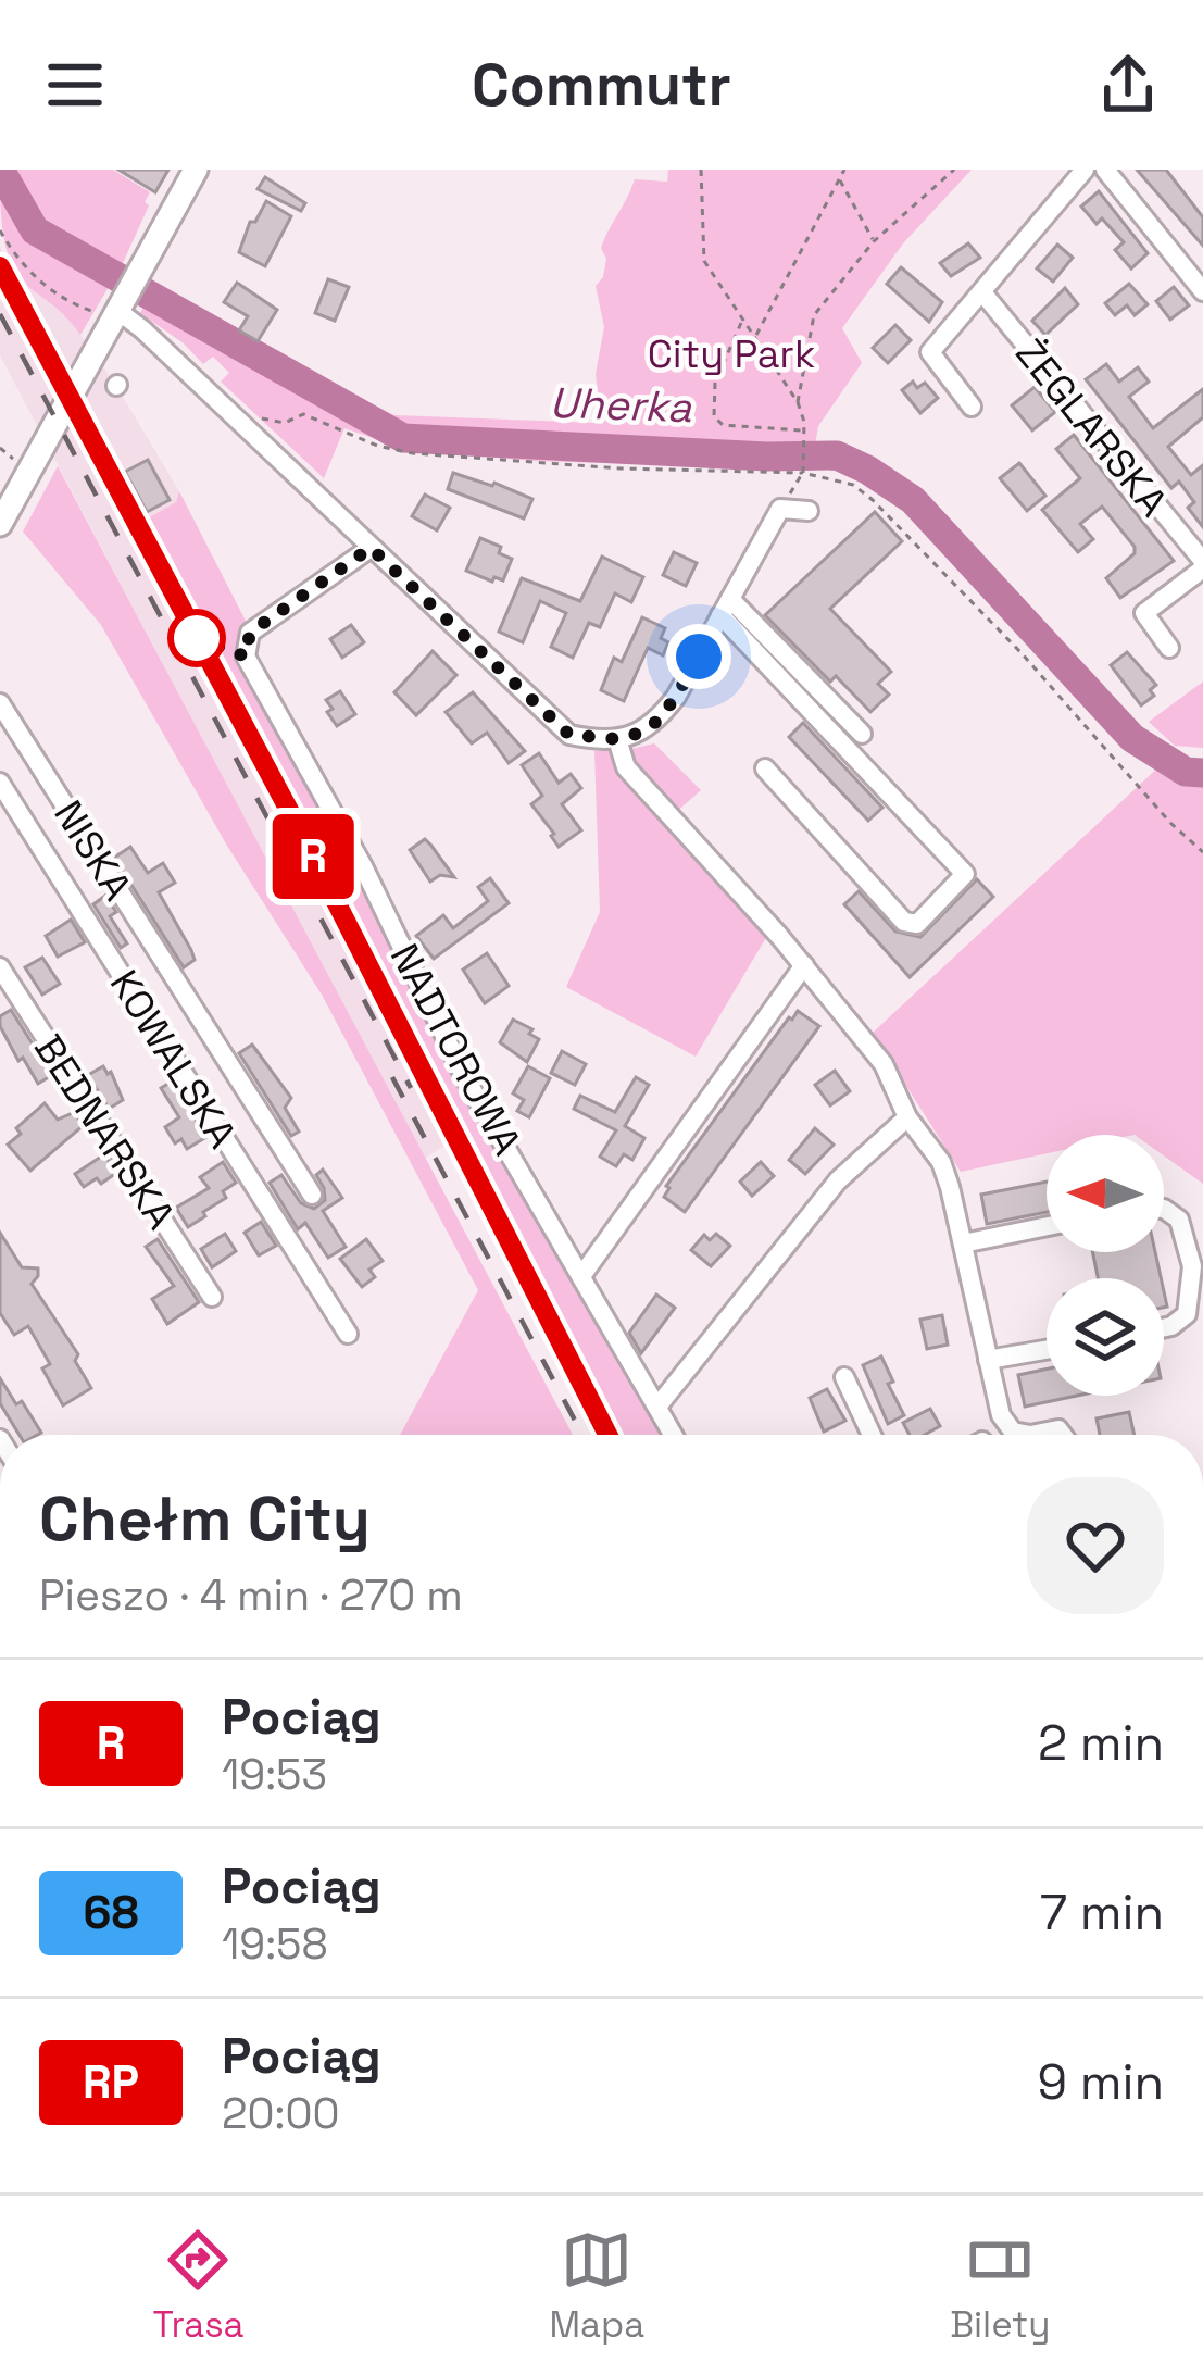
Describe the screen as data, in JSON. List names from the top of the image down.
{
  "streets": {
    "street": [
      "ŻEGLARSKA",
      "NISKA",
      "NADTOROWA",
      "KOWALSKA",
      "BEDNARSKA"
    ]
  },
  "water": ["Uherka"],
  "parks": ["City Park"],
  "north": "left",
  "page": {
    "header": "Commutr",
    "on_map": "R",
    "heading": ["Chełm City", "Pieszo · 4 min · 270 m"],
    "list": [
      {
        "mark": "R",
        "name": "Pociąg",
        "note": "19:53",
        "value": "2 min"
      },
      {
        "mark": "68",
        "name": "Pociąg",
        "note": "19:58",
        "value": "7 min"
      },
      {
        "mark": "RP",
        "name": "Pociąg",
        "note": "20:00",
        "value": "9 min"
      }
    ],
    "tabs": ["Trasa", "Mapa", "Bilety"]
  }
}
